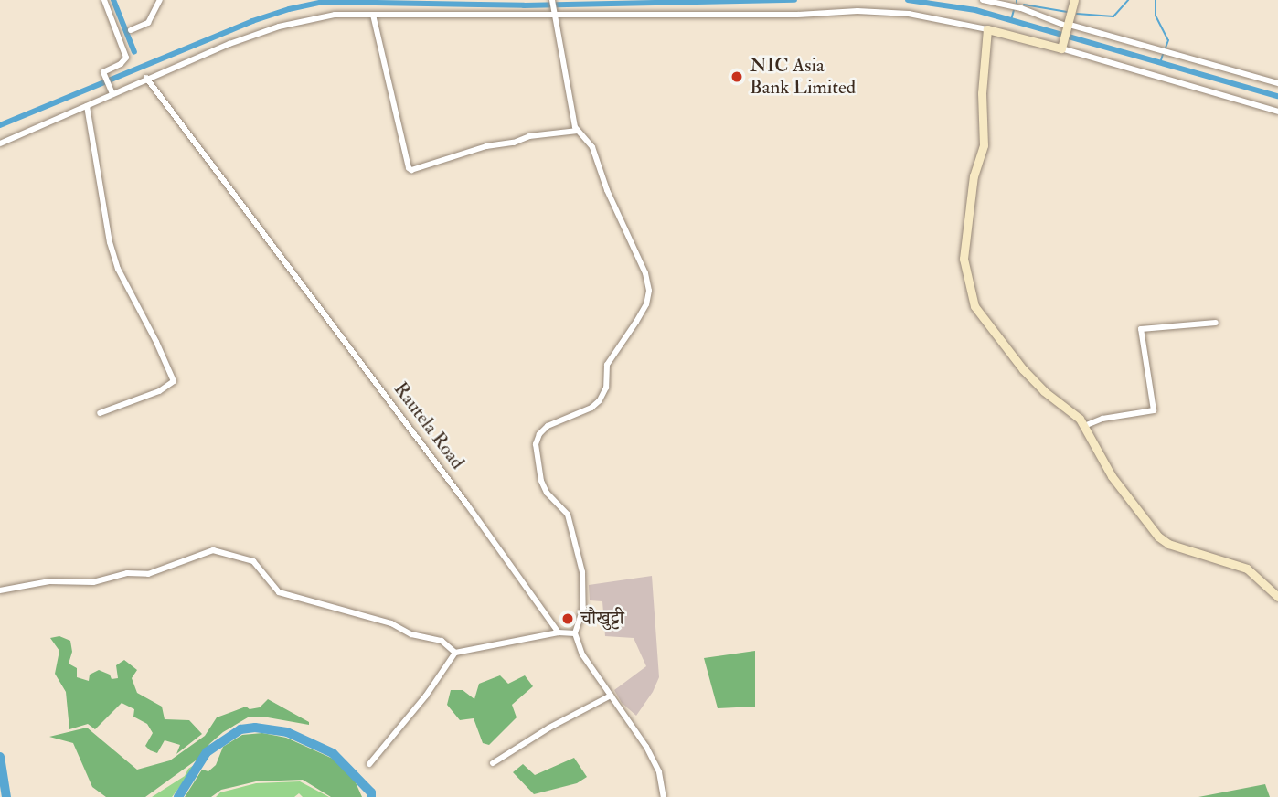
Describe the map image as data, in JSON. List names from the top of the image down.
{
  "streets": {
    "street": ["Rautela Road"]
  },
  "places": ["NIC Asia Bank Limited", "चौखुट्टी"]
}
